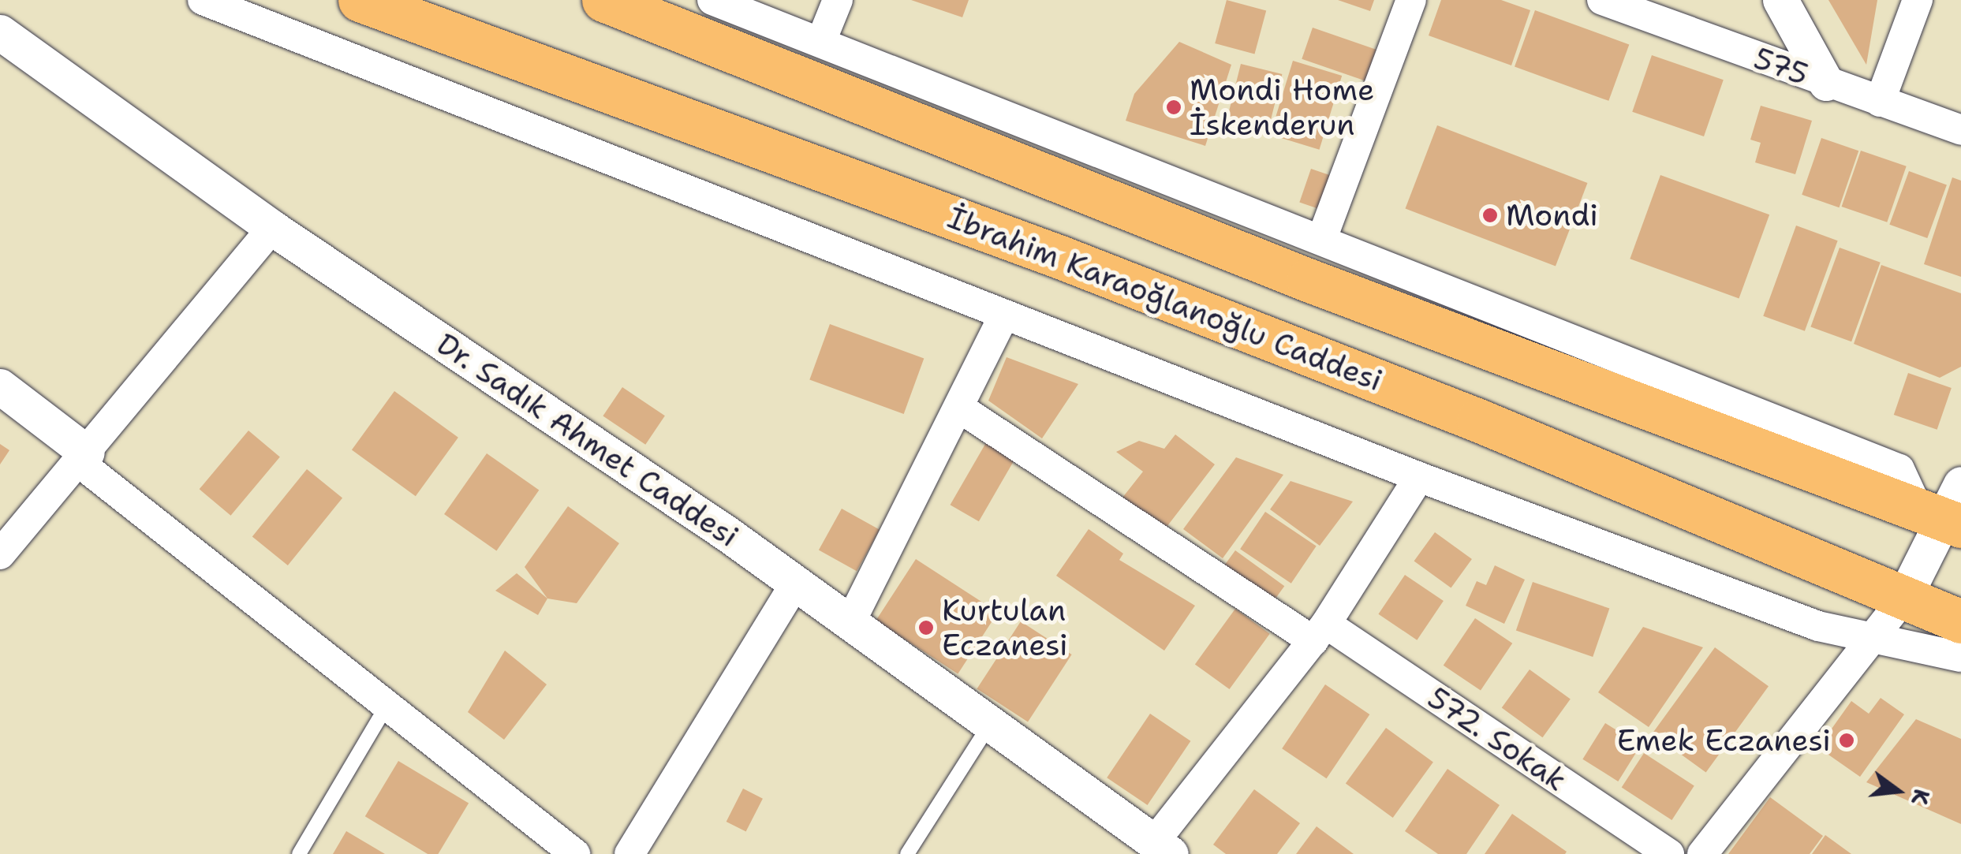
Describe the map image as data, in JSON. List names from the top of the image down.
{
  "streets": {
    "highway": ["İbrahim Karaoğlanoğlu Caddesi"],
    "street": ["575", "Dr. Sadık Ahmet Caddesi", "572. Sokak"]
  },
  "places": [
    "Mondi Home İskenderun",
    "Mondi",
    "Kurtulan Eczanesi",
    "Emek Eczanesi"
  ],
  "north": "right"
}
